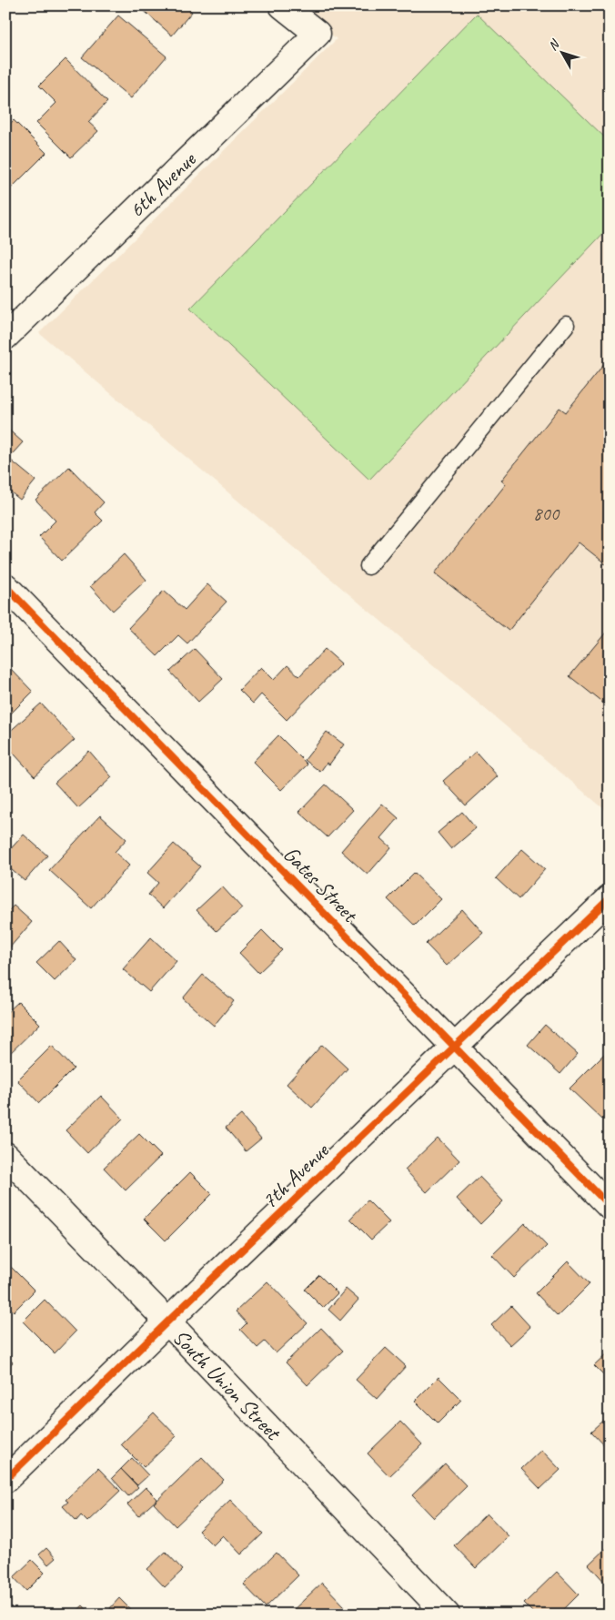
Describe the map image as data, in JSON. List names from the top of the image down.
{
  "streets": {
    "street": [
      "6th Avenue",
      "Gates Street",
      "7th Avenue",
      "South Union Street"
    ]
  },
  "crossings": [
    ["Gates Street", "7th Avenue"],
    ["7th Avenue", "South Union Street"]
  ],
  "house_numbers": ["800"],
  "north": "top left"
}
